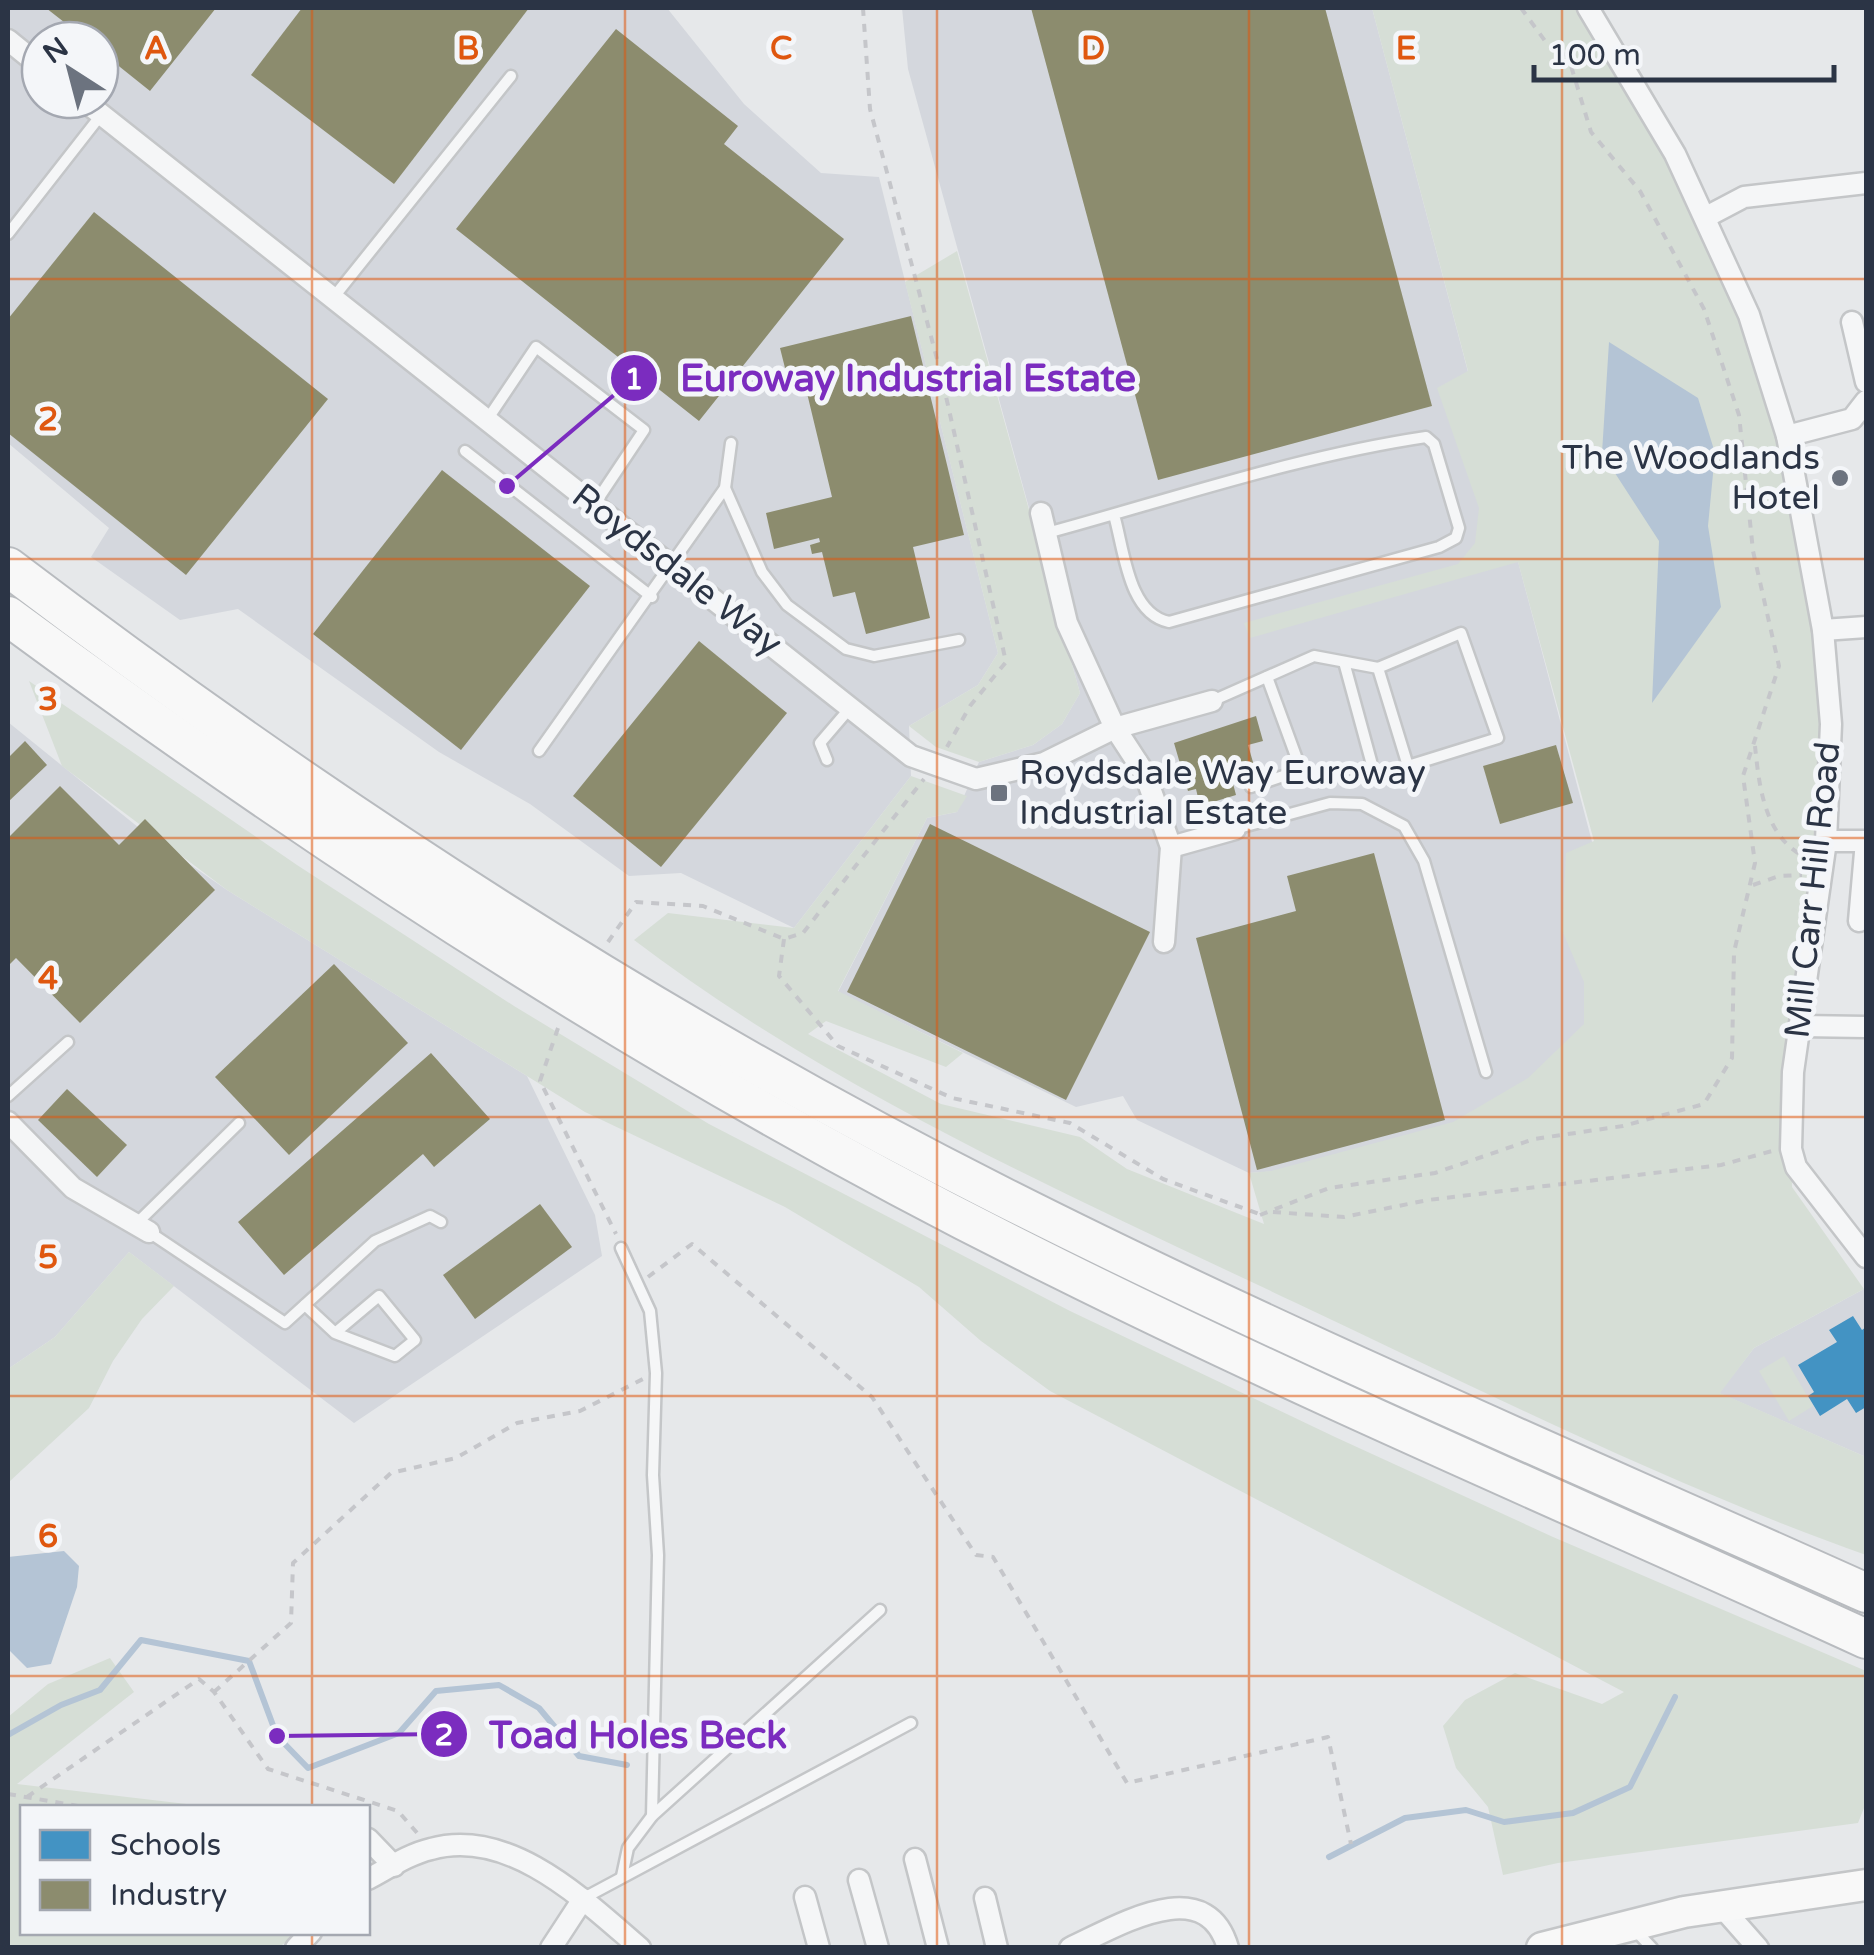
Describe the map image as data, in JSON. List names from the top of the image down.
{
  "streets": {
    "street": ["Roydsdale Way", "Mill Carr Hill Road"]
  },
  "places": {
    "other": ["The Woodlands Hotel", "Euroway Industrial Estate", "Toad Holes Beck"],
    "transit": ["Roydsdale Way Euroway Industrial Estate"]
  },
  "legend": ["Schools", "Industry"],
  "scale_bar": "100 m",
  "north": "top left",
  "grid": {
    "columns": [
      "A",
      "B",
      "C",
      "D",
      "E"
    ],
    "rows": [
      "2",
      "3",
      "4",
      "5",
      "6"
    ]
  }
}
